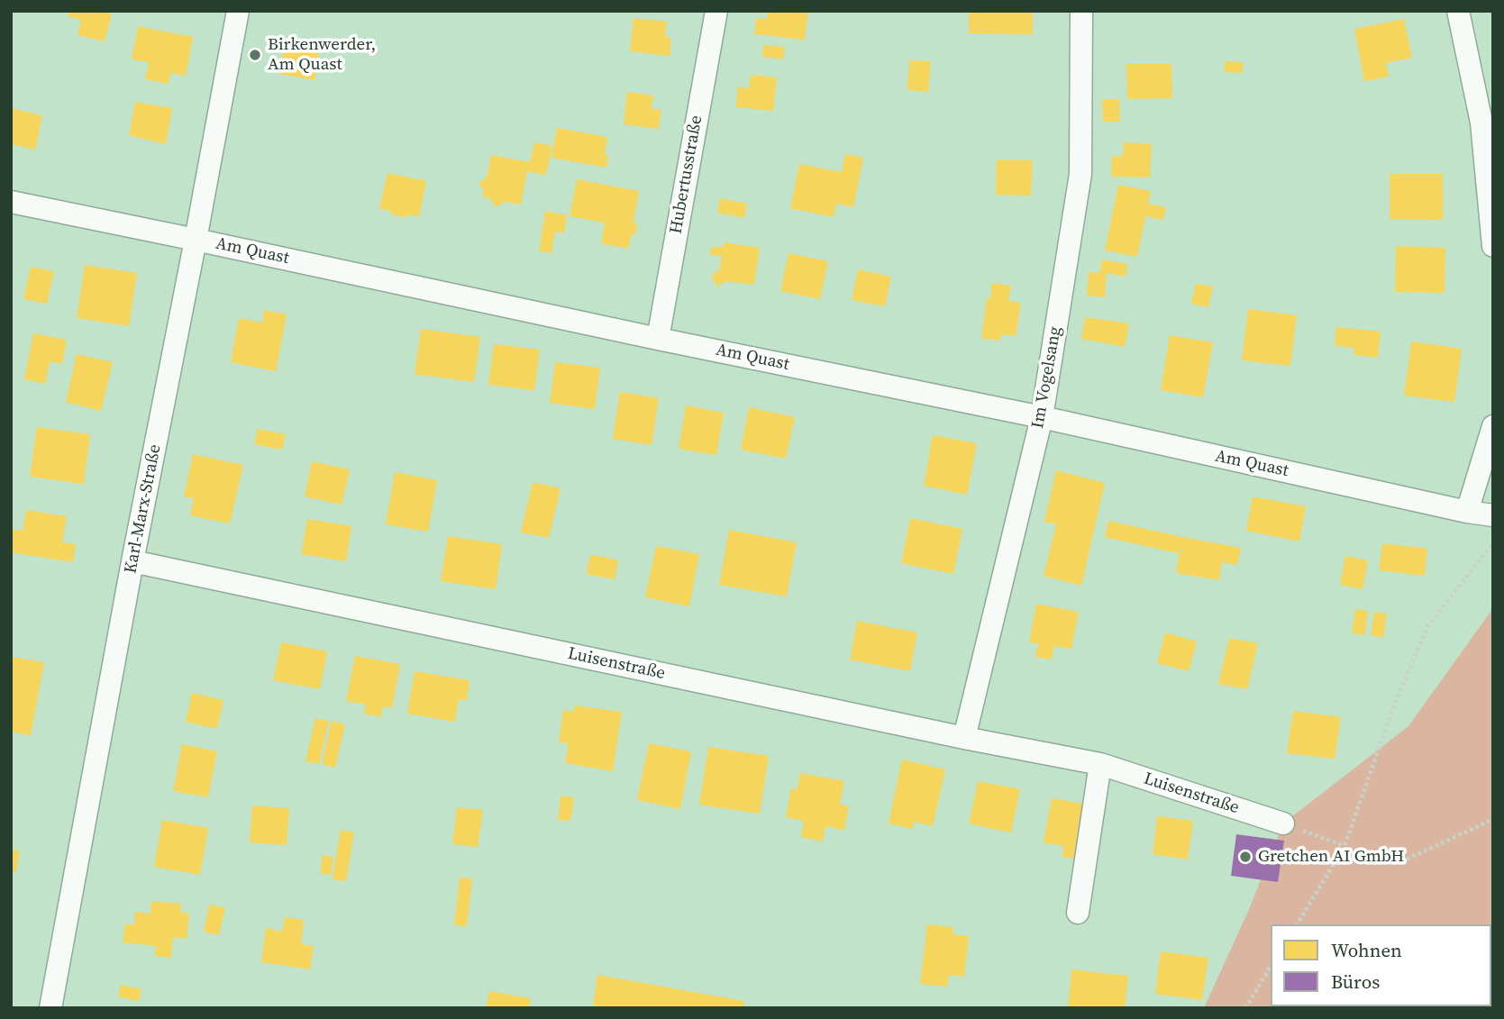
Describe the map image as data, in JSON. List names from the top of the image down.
{
  "streets": {
    "street": [
      "Hubertusstraße",
      "Am Quast",
      "Im Vogelsang",
      "Karl-Marx-Straße",
      "Luisenstraße"
    ]
  },
  "crossings": [
    ["Hubertusstraße", "Am Quast"],
    ["Am Quast", "Im Vogelsang"],
    ["Am Quast", "Karl-Marx-Straße"],
    ["Im Vogelsang", "Luisenstraße"],
    ["Karl-Marx-Straße", "Luisenstraße"]
  ],
  "places": ["Birkenwerder, Am Quast", "Gretchen AI GmbH"],
  "legend": ["Wohnen", "Büros"]
}
